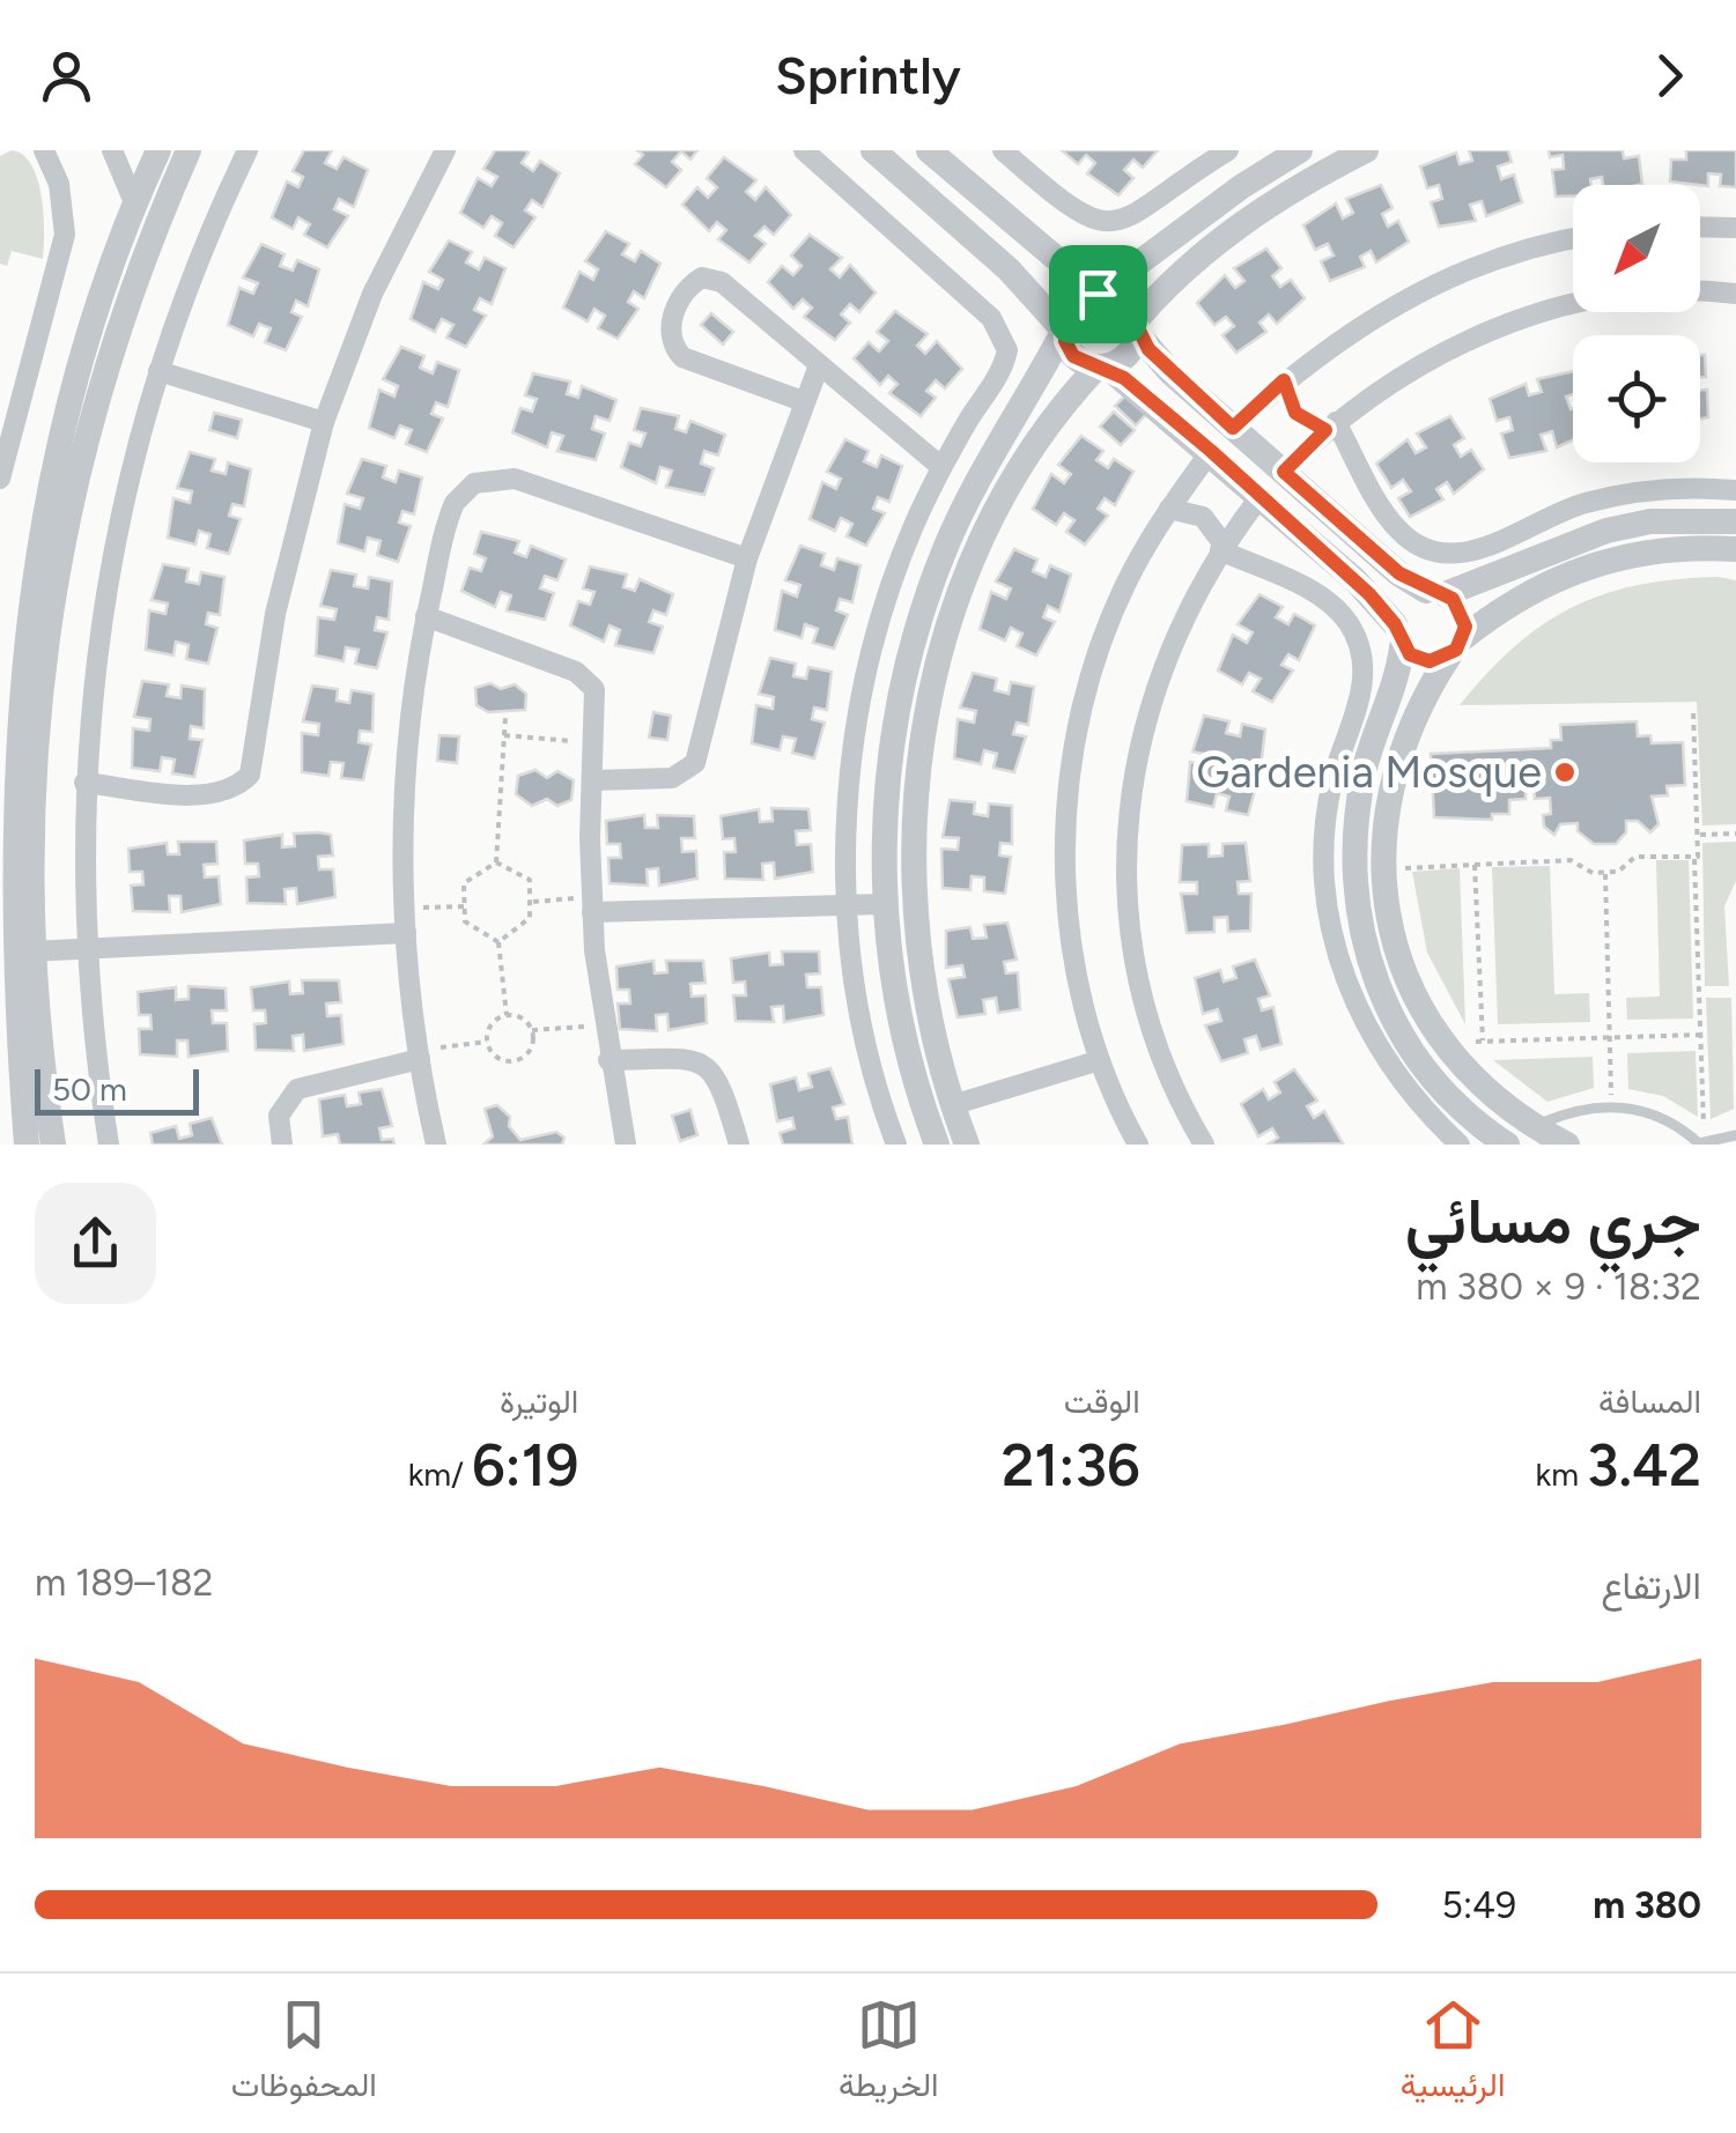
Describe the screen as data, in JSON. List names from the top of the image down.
{
  "places": ["Gardenia Mosque"],
  "scale_bar": "50 m",
  "north": "bottom left",
  "page": {
    "header": "Sprintly",
    "scale": "50 m",
    "heading": ["جري مسائي", "18:32 · 9 × 380 m"],
    "stats": [
      ["المسافة", "3.42 km"],
      ["الوقت", "21:36"],
      ["الوتيرة", "6:19 /km"]
    ],
    "chart": ["الارتفاع", "182–189 m"],
    "list": [
      {
        "name": "380 m",
        "note": "5:49"
      }
    ],
    "tabs": ["الرئيسية", "الخريطة", "المحفوظات"]
  }
}
